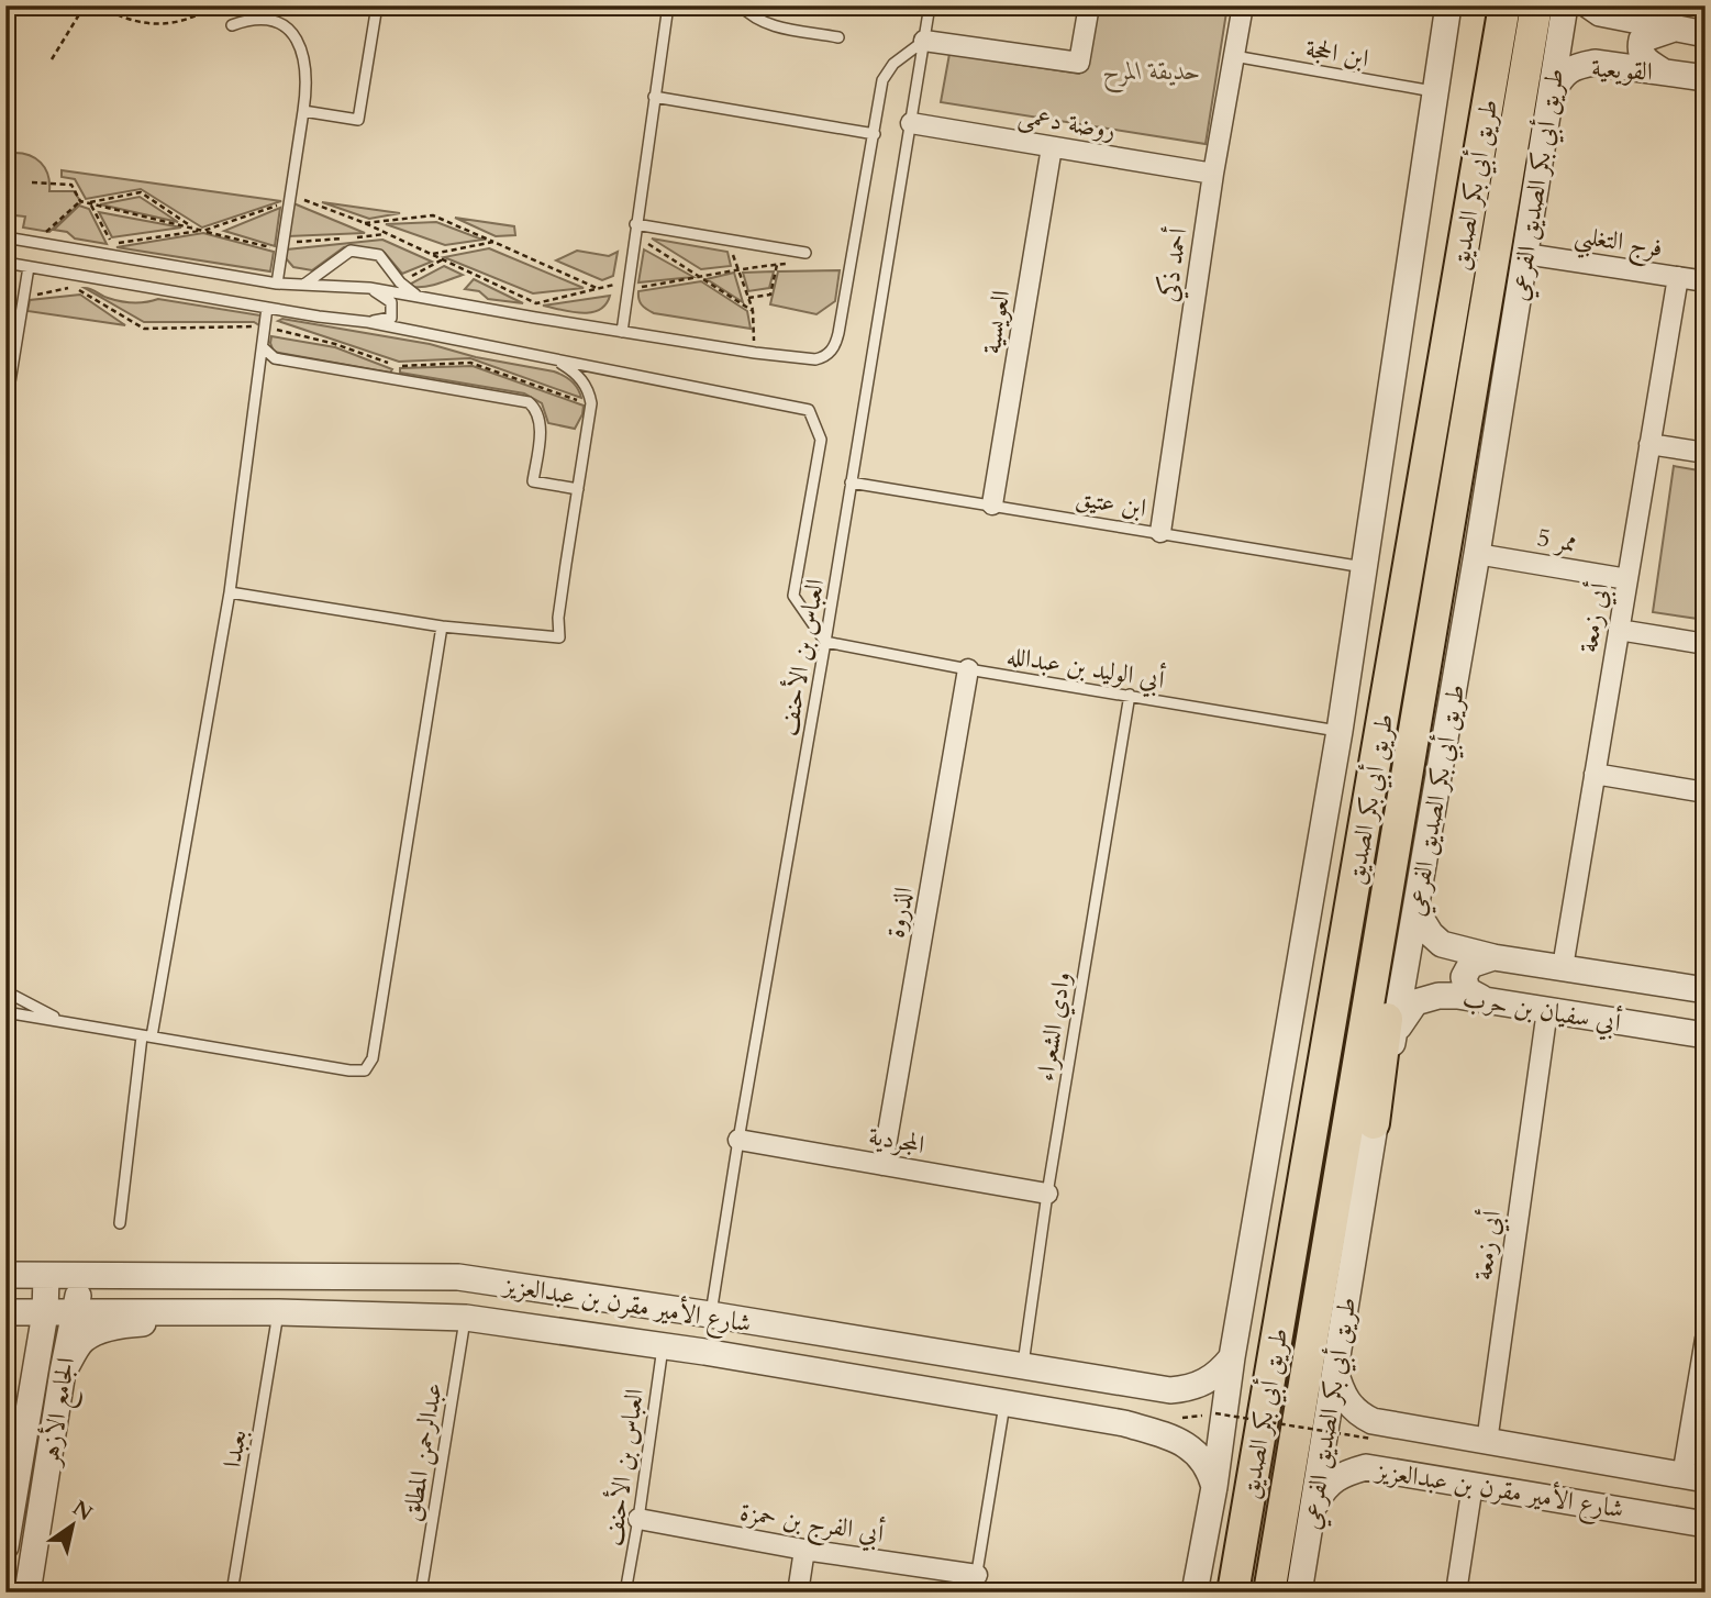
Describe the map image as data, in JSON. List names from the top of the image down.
{
  "streets": {
    "main road": ["طريق أبي بكر الصديق"],
    "street": [
      "القويعية",
      "روضة دعمى",
      "طريق أبي بكر الصديق الفرعي",
      "فرج التغلبي",
      "أحمد ذكي",
      "العويسية",
      "ممر 5",
      "أبي زمعة",
      "الذروة",
      "أبي سفيان بن حرب",
      "المجردية",
      "شارع الأمير مقرن بن عبدالعزيز",
      "الجامع الأزهر",
      "أبي الفرج بن حمزة"
    ],
    "lane": [
      "ابن الحجة",
      "ابن عتيق",
      "العباس بن الأحنف",
      "أبي الوليد بن عبدالله",
      "وادي الشعراء",
      "بعبدا",
      "عبدالرحمن المطلق"
    ]
  },
  "crossings": [
    ["ابن الحجة", "أحمد ذكي"],
    ["القويعية", "طريق أبي بكر الصديق الفرعي"],
    ["روضة دعمى", "أحمد ذكي"],
    ["روضة دعمى", "العويسية"],
    ["روضة دعمى", "العباس بن الأحنف"],
    ["طريق أبي بكر الصديق الفرعي", "فرج التغلبي"],
    ["طريق أبي بكر الصديق الفرعي", "ممر 5"],
    ["طريق أبي بكر الصديق الفرعي", "أبي سفيان بن حرب"],
    ["طريق أبي بكر الصديق الفرعي", "شارع الأمير مقرن بن عبدالعزيز"],
    ["فرج التغلبي", "أبي زمعة"],
    ["أحمد ذكي", "ابن عتيق"],
    ["العويسية", "ابن عتيق"],
    ["ابن عتيق", "العباس بن الأحنف"],
    ["ممر 5", "أبي زمعة"],
    ["أبي زمعة", "أبي سفيان بن حرب"],
    ["أبي زمعة", "شارع الأمير مقرن بن عبدالعزيز"],
    ["العباس بن الأحنف", "أبي الوليد بن عبدالله"],
    ["العباس بن الأحنف", "المجردية"],
    ["العباس بن الأحنف", "شارع الأمير مقرن بن عبدالعزيز"],
    ["العباس بن الأحنف", "أبي الفرج بن حمزة"],
    ["أبي الوليد بن عبدالله", "الذروة"],
    ["أبي الوليد بن عبدالله", "وادي الشعراء"],
    ["الذروة", "المجردية"],
    ["وادي الشعراء", "المجردية"],
    ["وادي الشعراء", "شارع الأمير مقرن بن عبدالعزيز"],
    ["شارع الأمير مقرن بن عبدالعزيز", "الجامع الأزهر"],
    ["شارع الأمير مقرن بن عبدالعزيز", "بعبدا"],
    ["شارع الأمير مقرن بن عبدالعزيز", "عبدالرحمن المطلق"]
  ],
  "parks": ["حديقة المرح"],
  "north": "top right"
}
